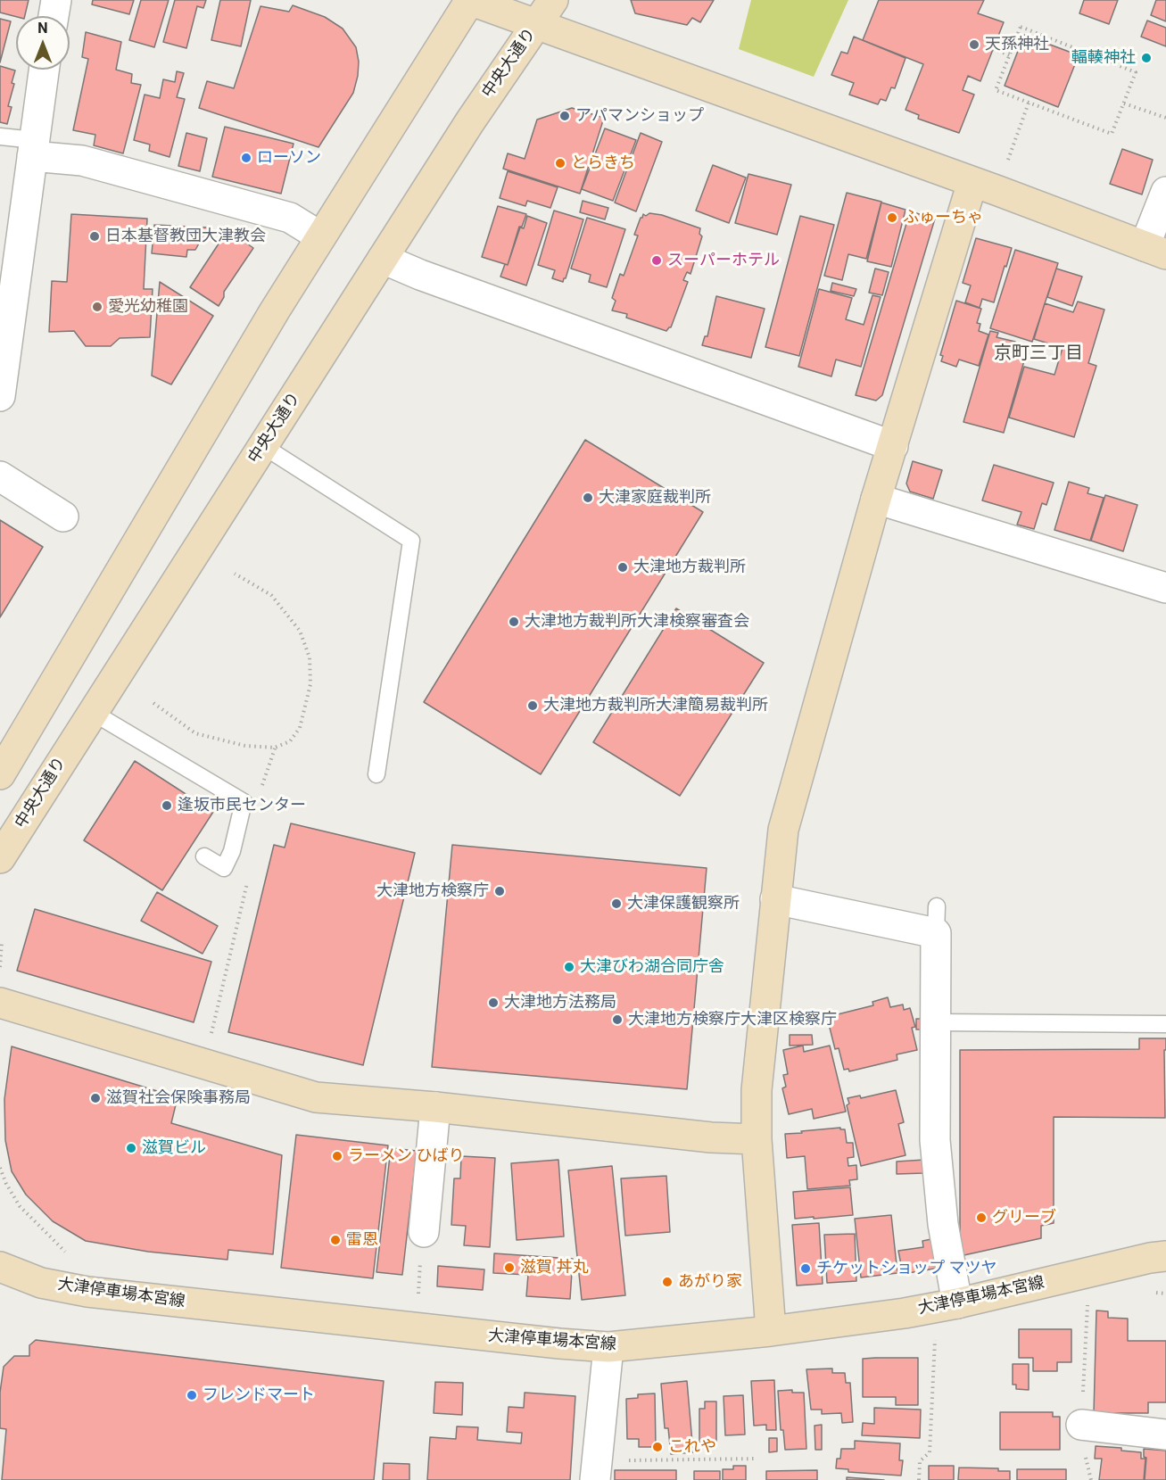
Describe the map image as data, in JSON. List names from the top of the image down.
{
  "streets": {
    "street": ["中央大通り", "大津停車場本宮線"]
  },
  "districts": ["京町三丁目"],
  "places": [
    "天孫神社",
    "輻輳神社",
    "アパマンショップ",
    "ローソン",
    "とらきち",
    "ふゅーちゃ",
    "日本基督教団大津教会",
    "スーパーホテル",
    "愛光幼稚園",
    "大津家庭裁判所",
    "大津地方裁判所",
    "大津地方裁判所大津検察審査会",
    "大津地方裁判所大津簡易裁判所",
    "逢坂市民センター",
    "大津地方検察庁",
    "大津保護観察所",
    "大津びわ湖合同庁舎",
    "大津地方法務局",
    "大津地方検察庁大津区検察庁",
    "滋賀社会保険事務局",
    "滋賀ビル",
    "ラーメン ひばり",
    "グリーブ",
    "雷恩",
    "滋賀 丼丸",
    "チケットショップ マツヤ",
    "あがり家",
    "フレンドマート",
    "これや"
  ],
  "north": "top"
}
